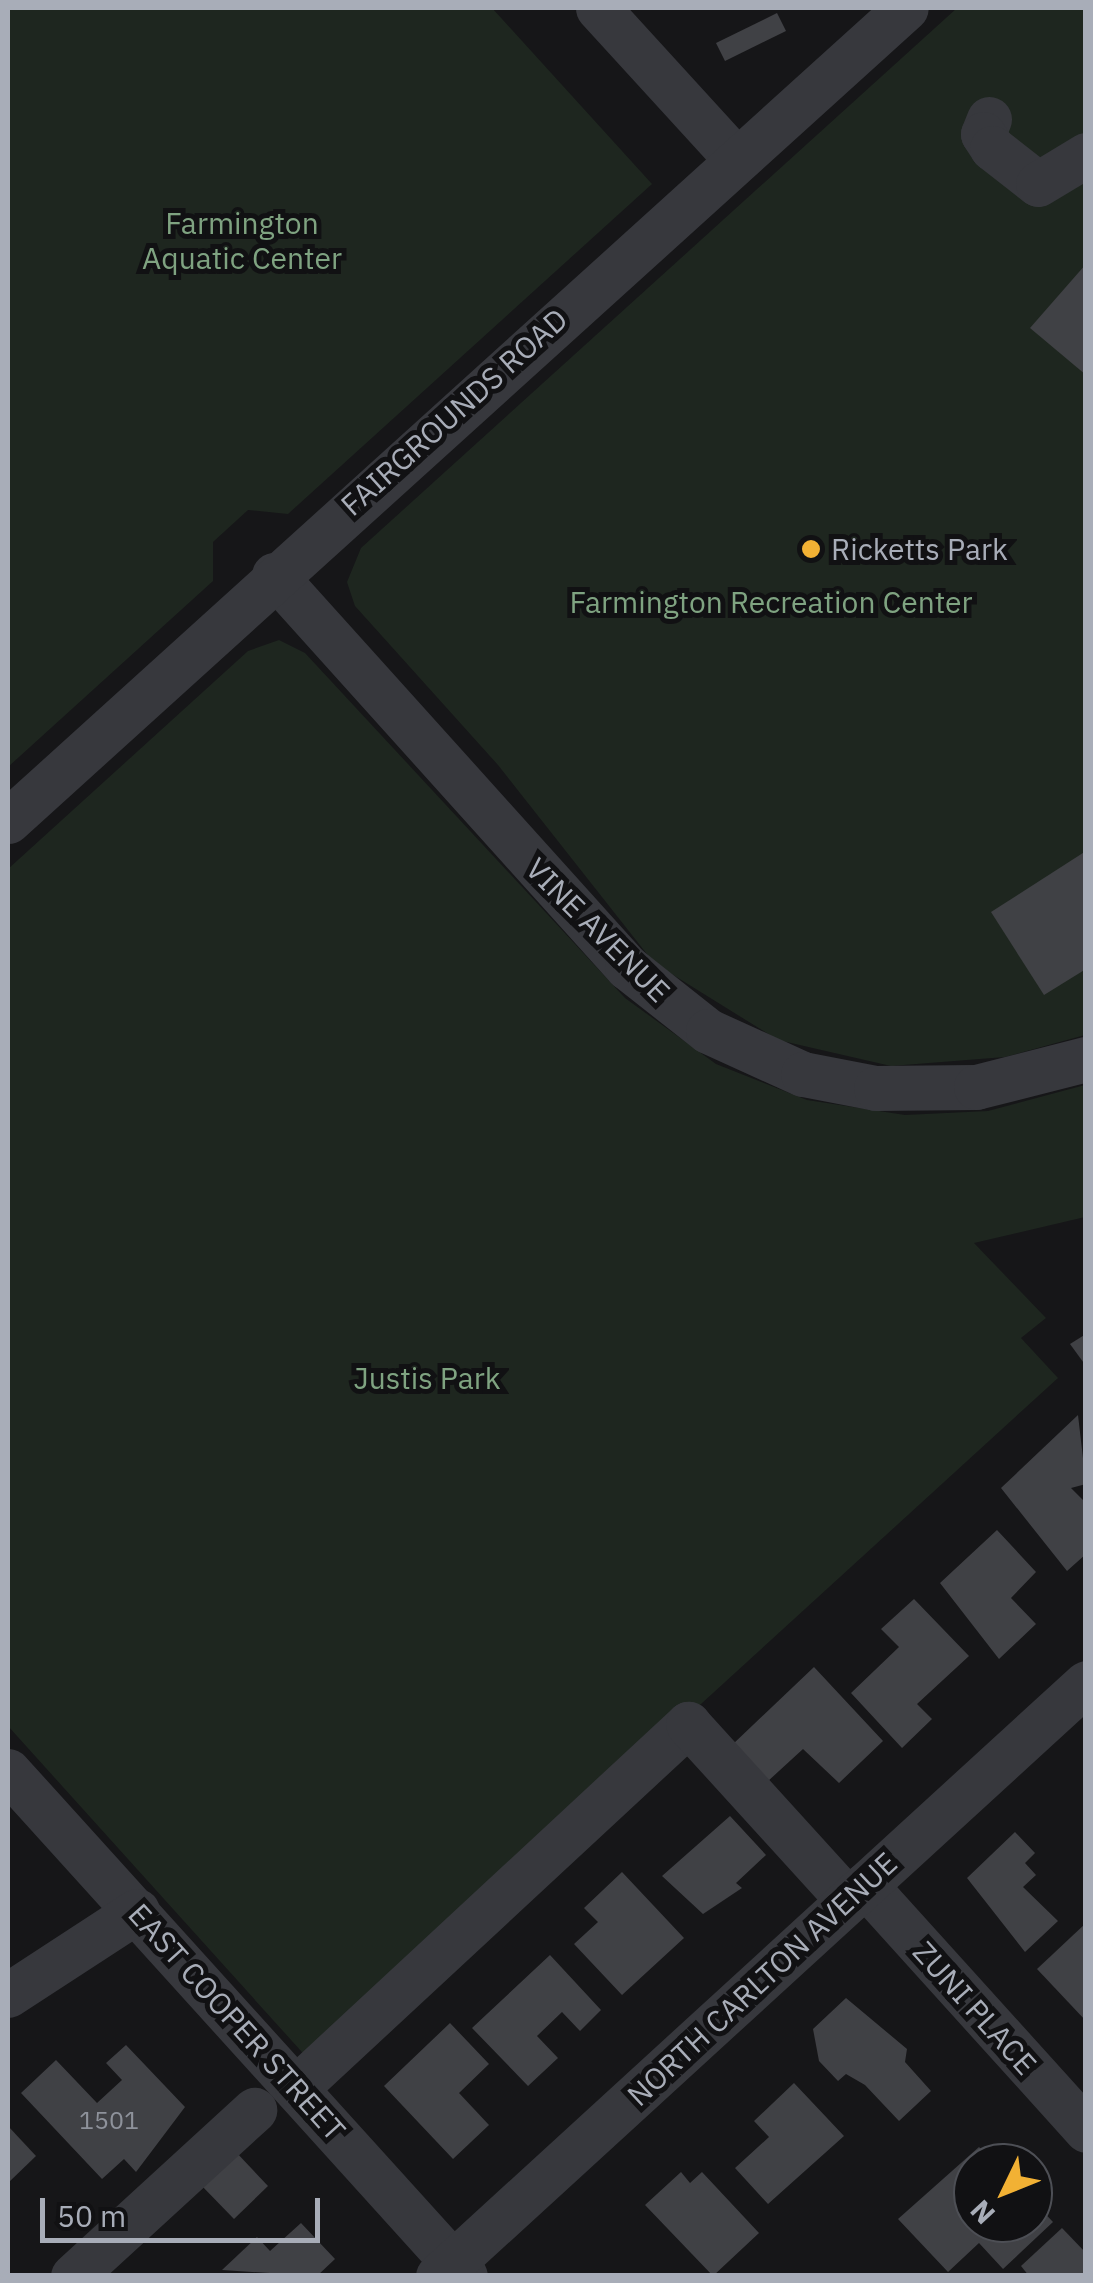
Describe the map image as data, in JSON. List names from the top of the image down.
{
  "streets": {
    "street": [
      "FAIRGROUNDS ROAD",
      "VINE AVENUE",
      "NORTH CARLTON AVENUE",
      "ZUNI PLACE",
      "EAST COOPER STREET"
    ]
  },
  "crossings": [
    ["FAIRGROUNDS ROAD", "VINE AVENUE"],
    ["NORTH CARLTON AVENUE", "ZUNI PLACE"],
    ["NORTH CARLTON AVENUE", "EAST COOPER STREET"],
    ["ZUNI PLACE", "EAST COOPER STREET"]
  ],
  "parks": ["Farmington Aquatic Center", "Farmington Recreation Center", "Justis Park"],
  "places": ["Ricketts Park"],
  "house_numbers": ["1501"],
  "scale_bar": "50 m",
  "north": "bottom left"
}
